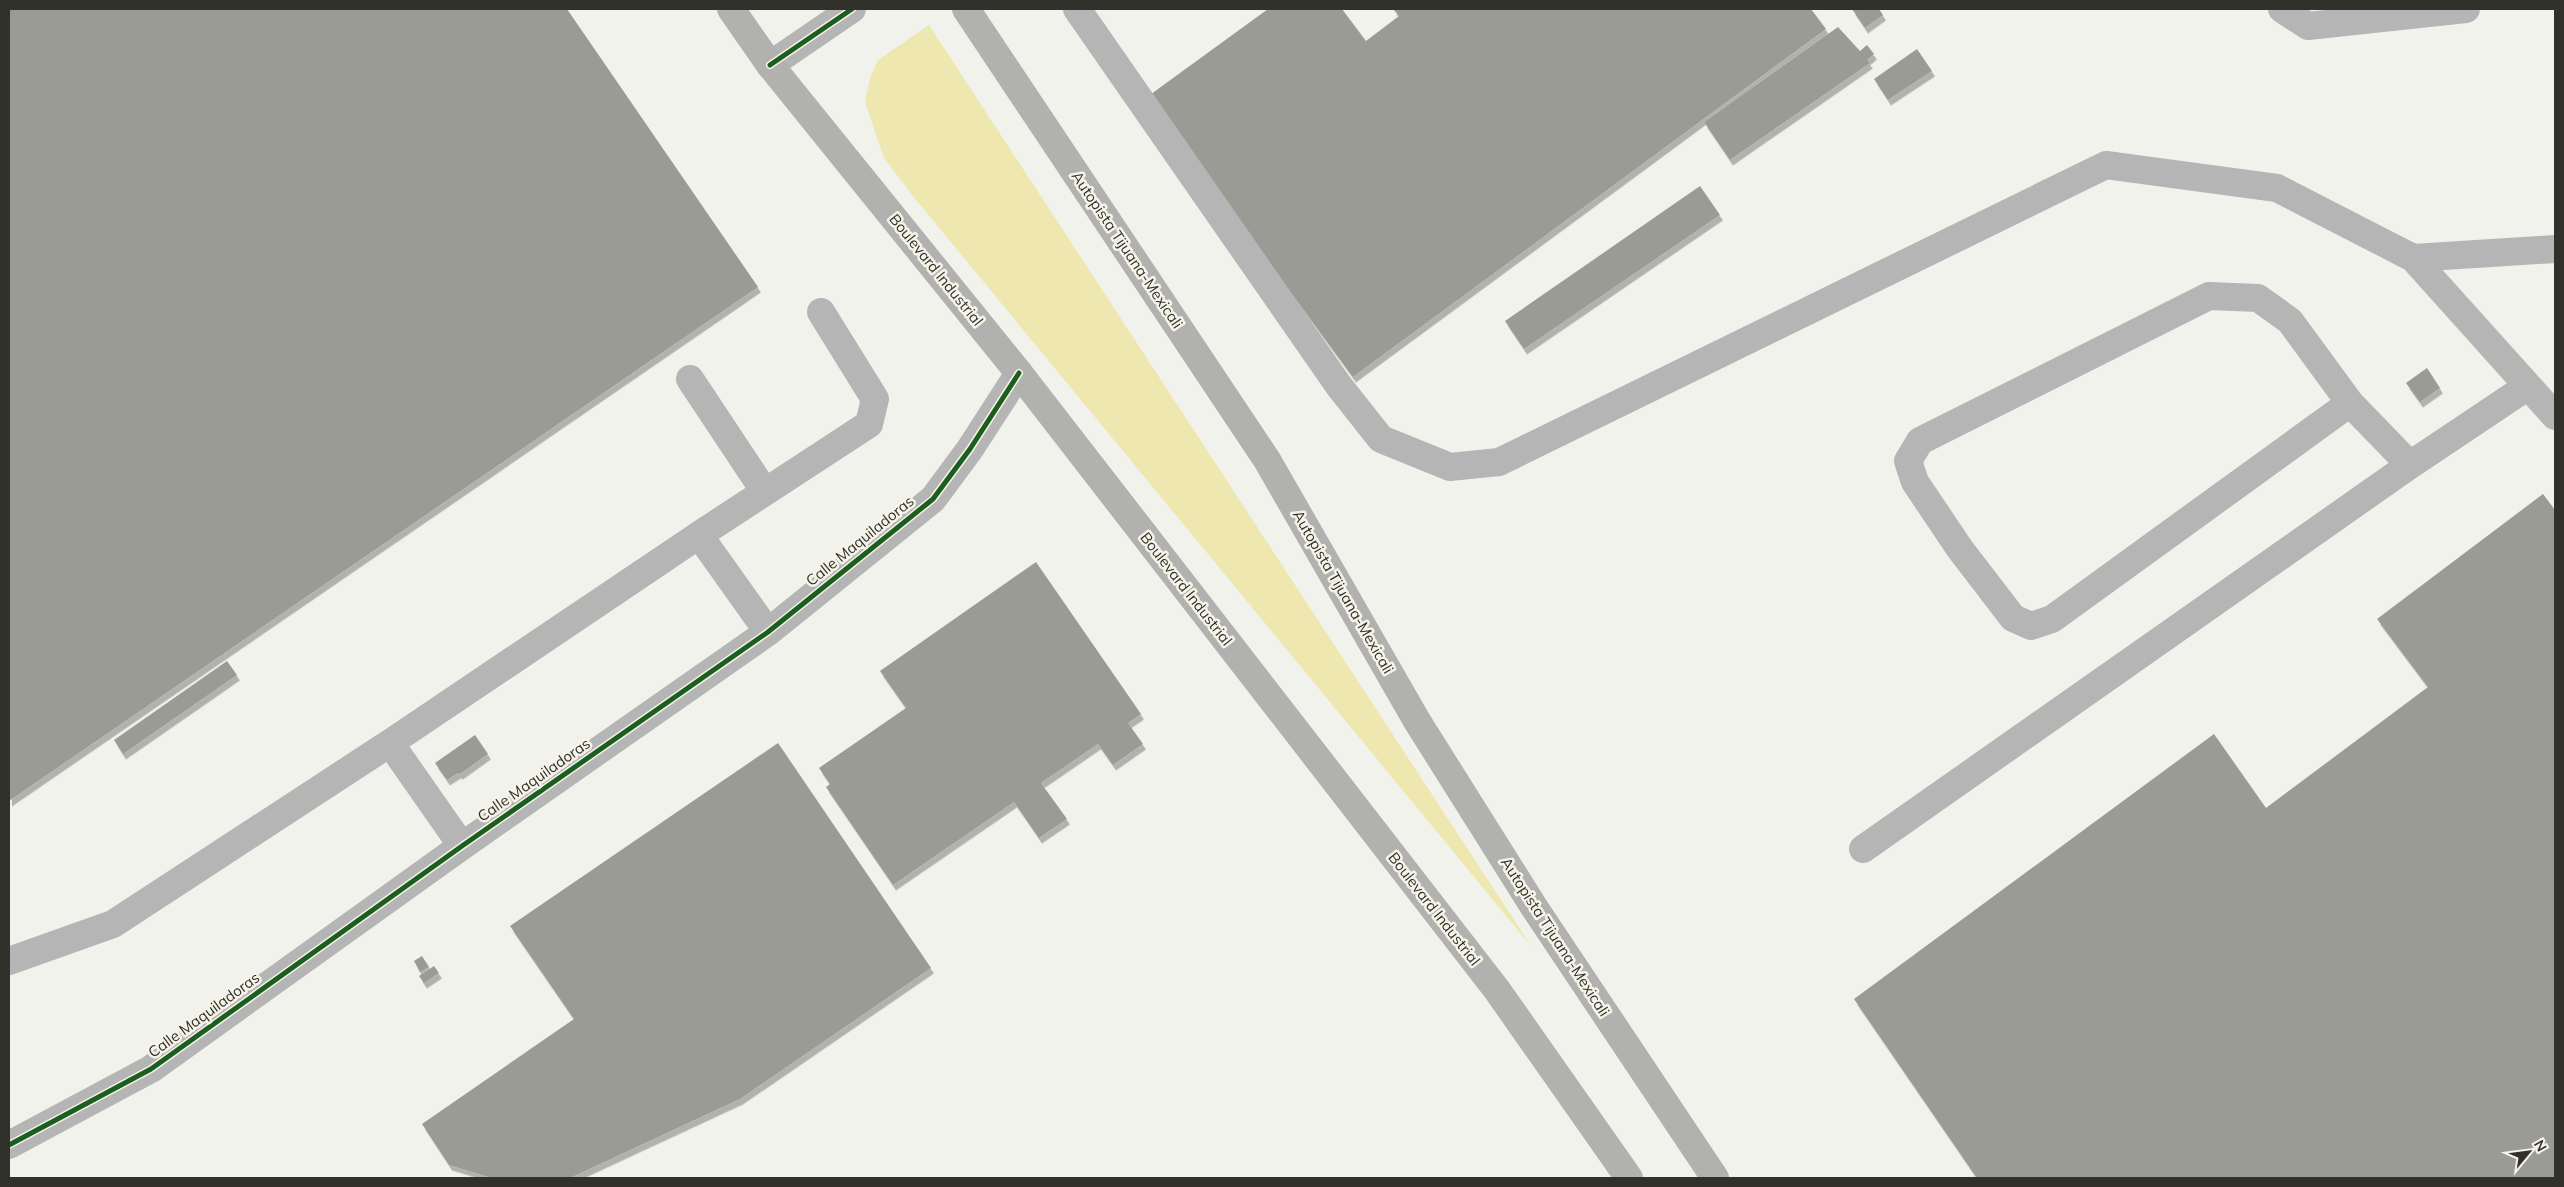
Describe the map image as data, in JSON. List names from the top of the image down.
{
  "streets": {
    "highway": ["Autopista Tijuana-Mexicali", "Boulevard Industrial"],
    "street": ["Calle Maquiladoras"]
  },
  "crossings": [
    ["Boulevard Industrial", "Calle Maquiladoras"]
  ],
  "north": "top right"
}
